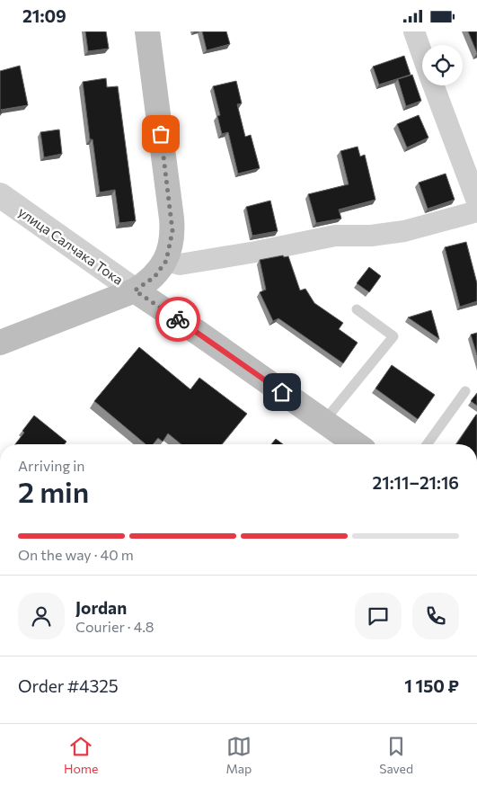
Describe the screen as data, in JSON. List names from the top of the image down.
{
  "streets": {
    "main road": ["улица Салчака Тока"]
  },
  "page": {
    "status": "21:09",
    "heading": ["2 min", "Arriving in", "21:11–21:16"],
    "panel": [
      "Jordan",
      "Courier · 4.8",
      "Order #4325",
      "1 150 ₽"
    ],
    "bar": "On the way · 40 m",
    "tabs": ["Home", "Map", "Saved"]
  }
}
